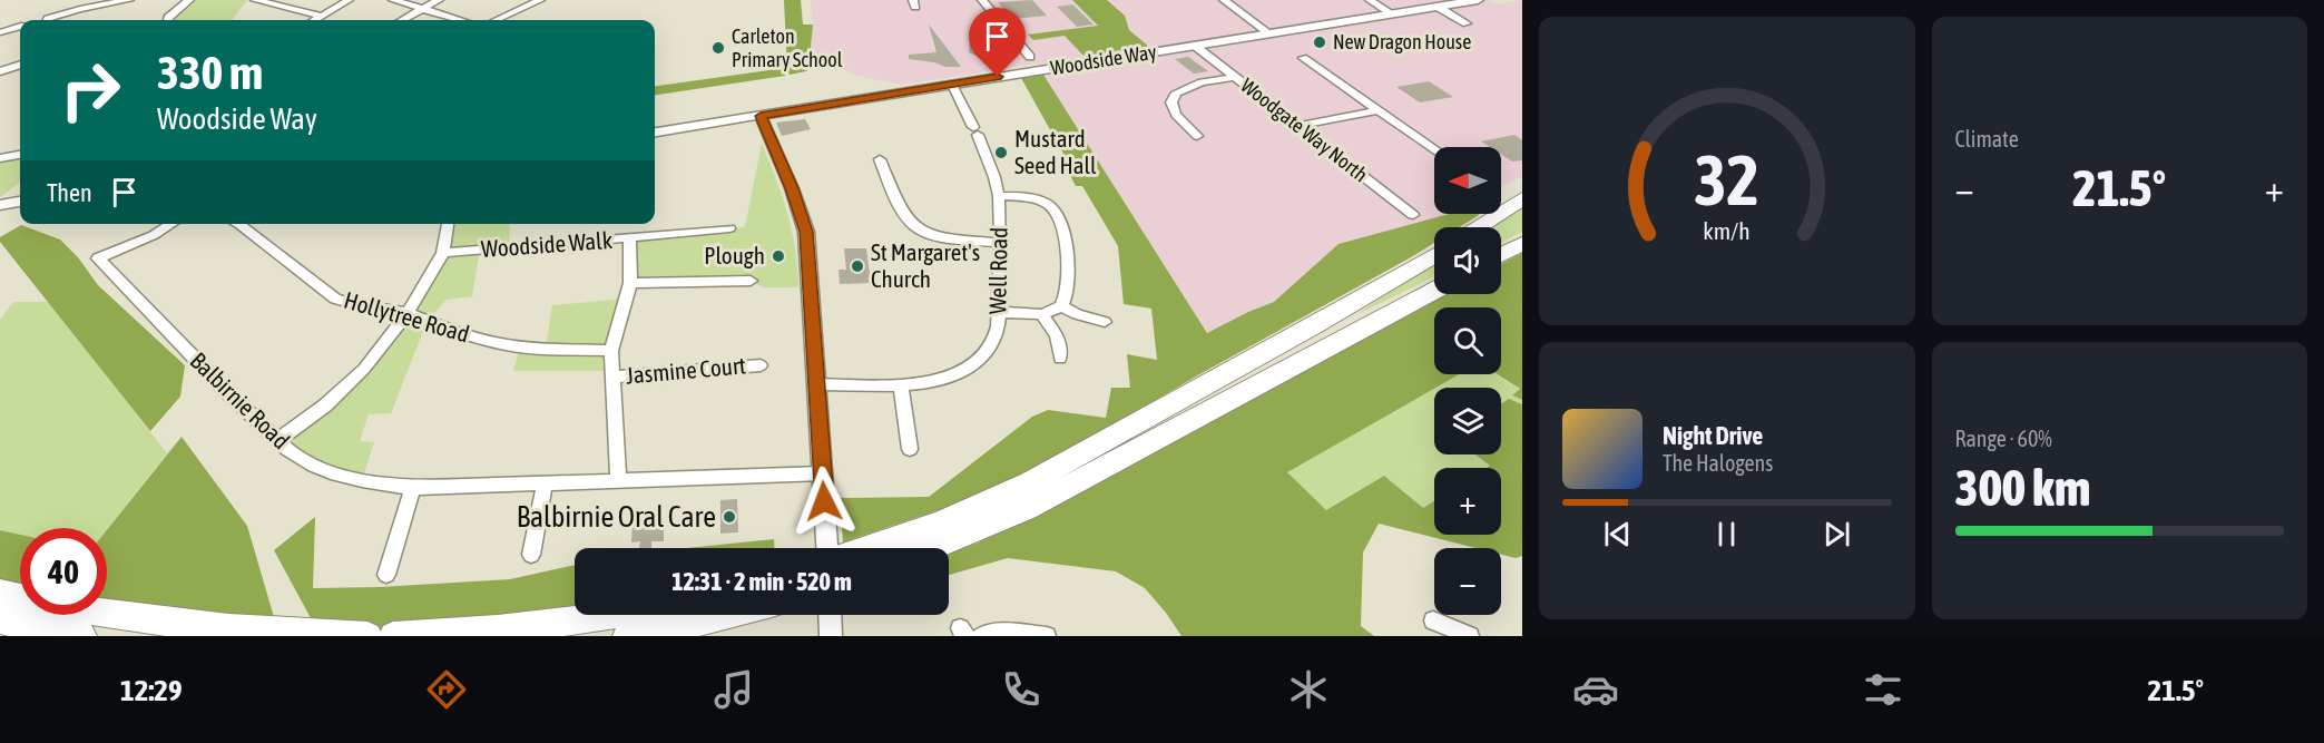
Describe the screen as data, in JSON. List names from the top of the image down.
{
  "streets": {
    "street": [
      "Woodside Way",
      "Woodgate Way North",
      "Woodside Walk",
      "Well Road",
      "Hollytree Road",
      "Jasmine Court",
      "Balbirnie Road"
    ]
  },
  "crossings": [
    ["Woodside Way", "Woodgate Way North"],
    ["Woodside Way", "Well Road"]
  ],
  "places": [
    "New Dragon House",
    "Carleton Primary School",
    "Mustard Seed Hall",
    "Plough",
    "St Margaret's Church",
    "Balbirnie Oral Care"
  ],
  "north": "left",
  "page": {
    "tile": [
      "Climate",
      ["Range · 60%", "300 km"]
    ],
    "turn": ["330 m", "Woodside Way"],
    "map_buttons": ["+", "−"],
    "then": "Then",
    "heat": ["−", "21.5°", "+"],
    "song": ["Night Drive", "The Halogens"],
    "limit": "40",
    "trip": "12:31 · 2 min · 520 m",
    "tabs": ["12:29", "21.5°"],
    "gauge": ["32", "km/h"]
  }
}
